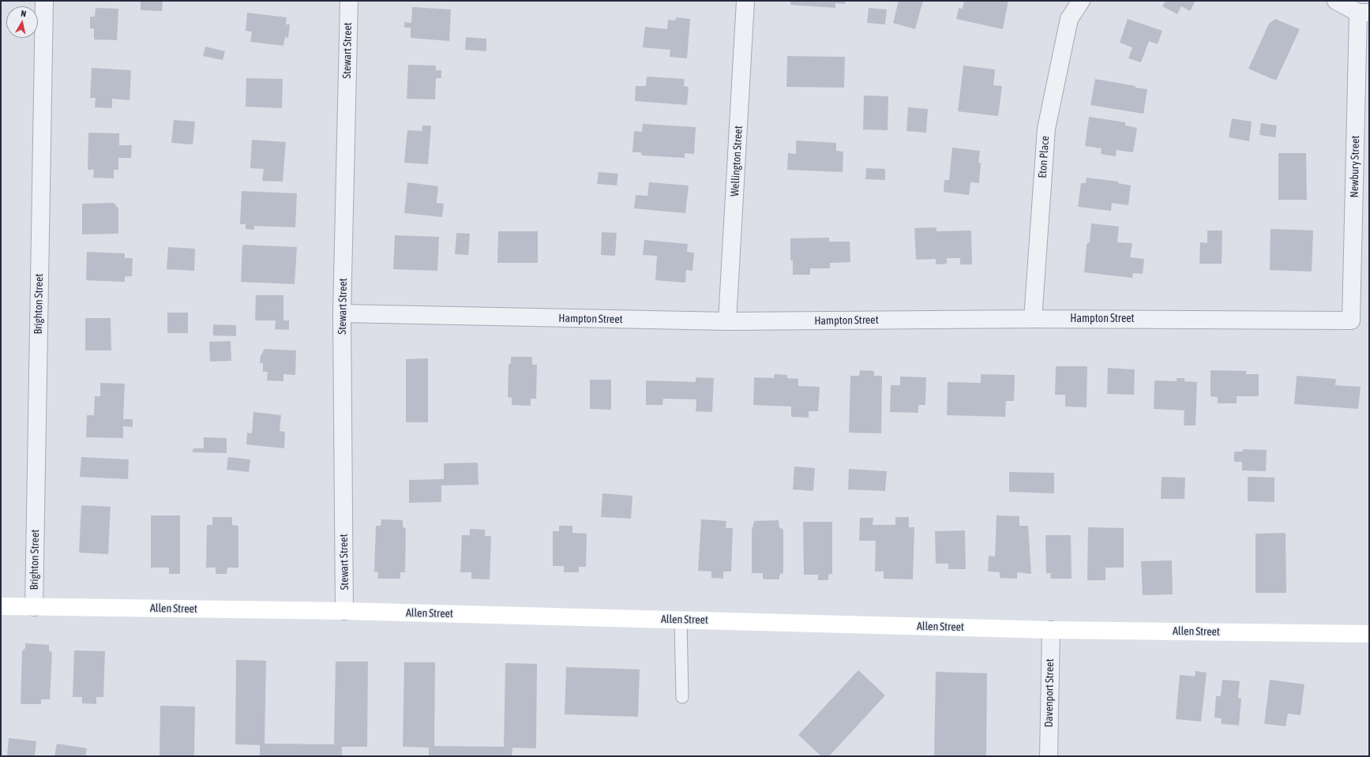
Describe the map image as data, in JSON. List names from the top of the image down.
{
  "streets": {
    "street": [
      "Stewart Street",
      "Eton Place",
      "Wellington Street",
      "Newbury Street",
      "Brighton Street",
      "Hampton Street",
      "Allen Street",
      "Davenport Street"
    ]
  },
  "crossings": [
    ["Stewart Street", "Hampton Street"],
    ["Stewart Street", "Allen Street"],
    ["Eton Place", "Hampton Street"],
    ["Wellington Street", "Hampton Street"],
    ["Newbury Street", "Hampton Street"],
    ["Brighton Street", "Allen Street"],
    ["Allen Street", "Davenport Street"]
  ],
  "north": "top"
}
